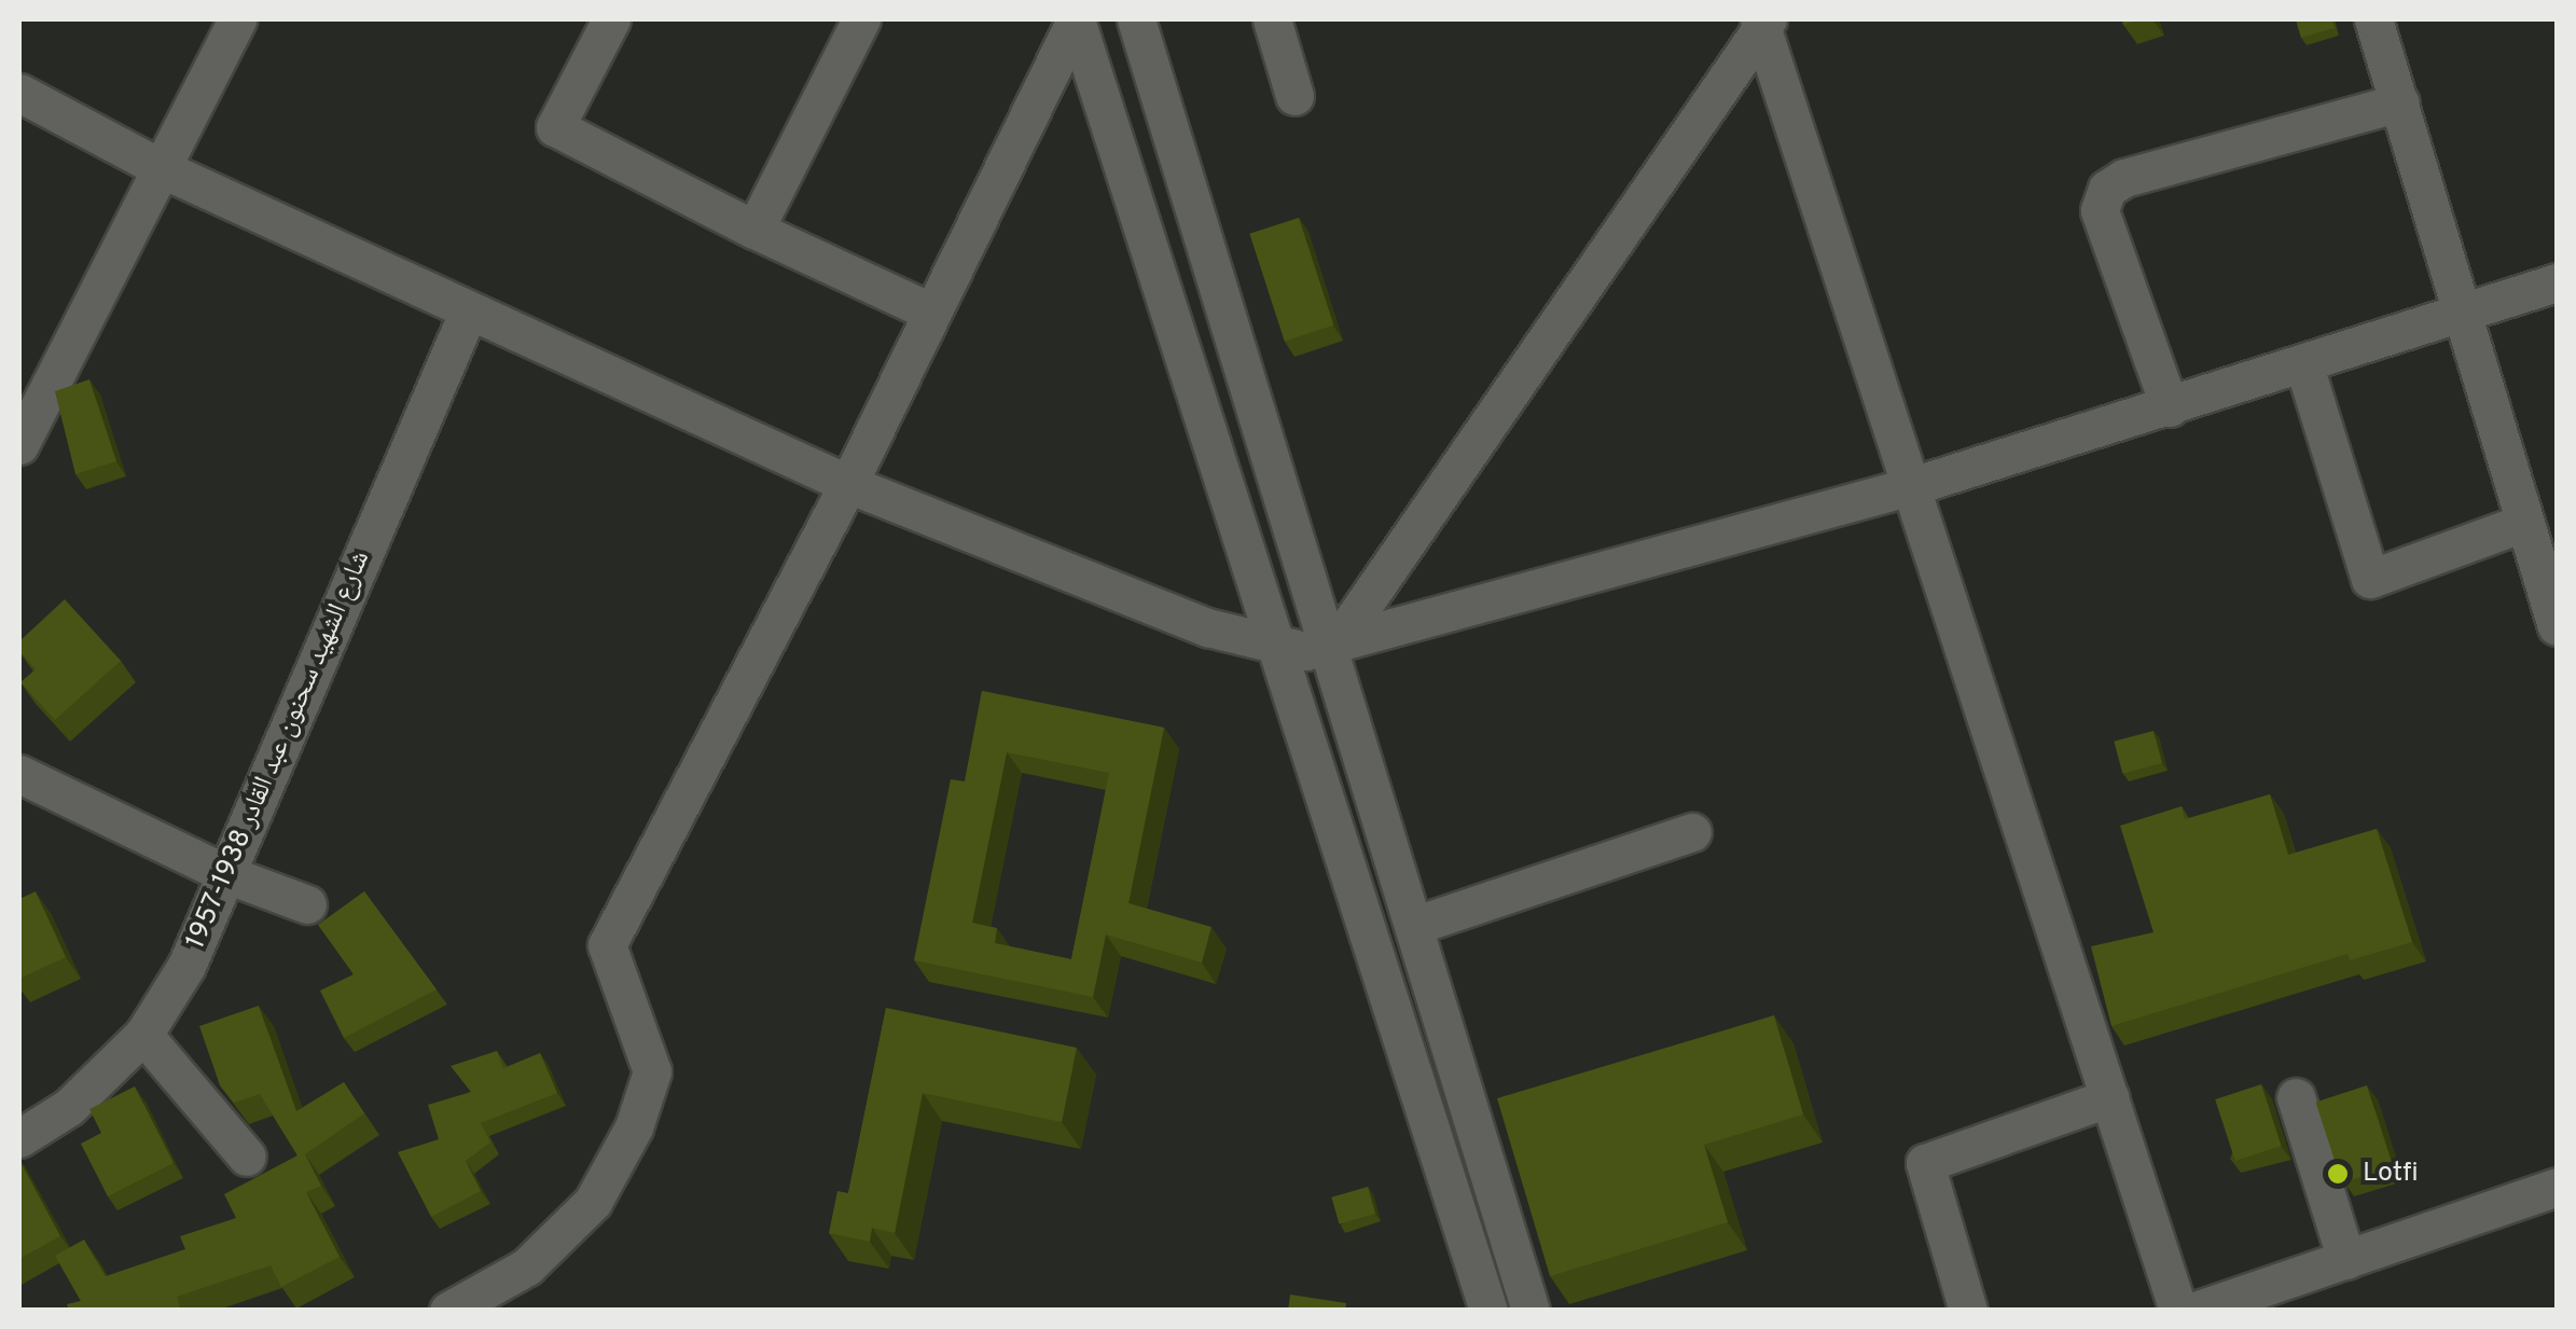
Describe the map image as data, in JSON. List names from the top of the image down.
{
  "streets": {
    "street": ["شارع الشهيد سحنون عبد القادر 1938-1957"]
  },
  "places": ["Lotfi"]
}
